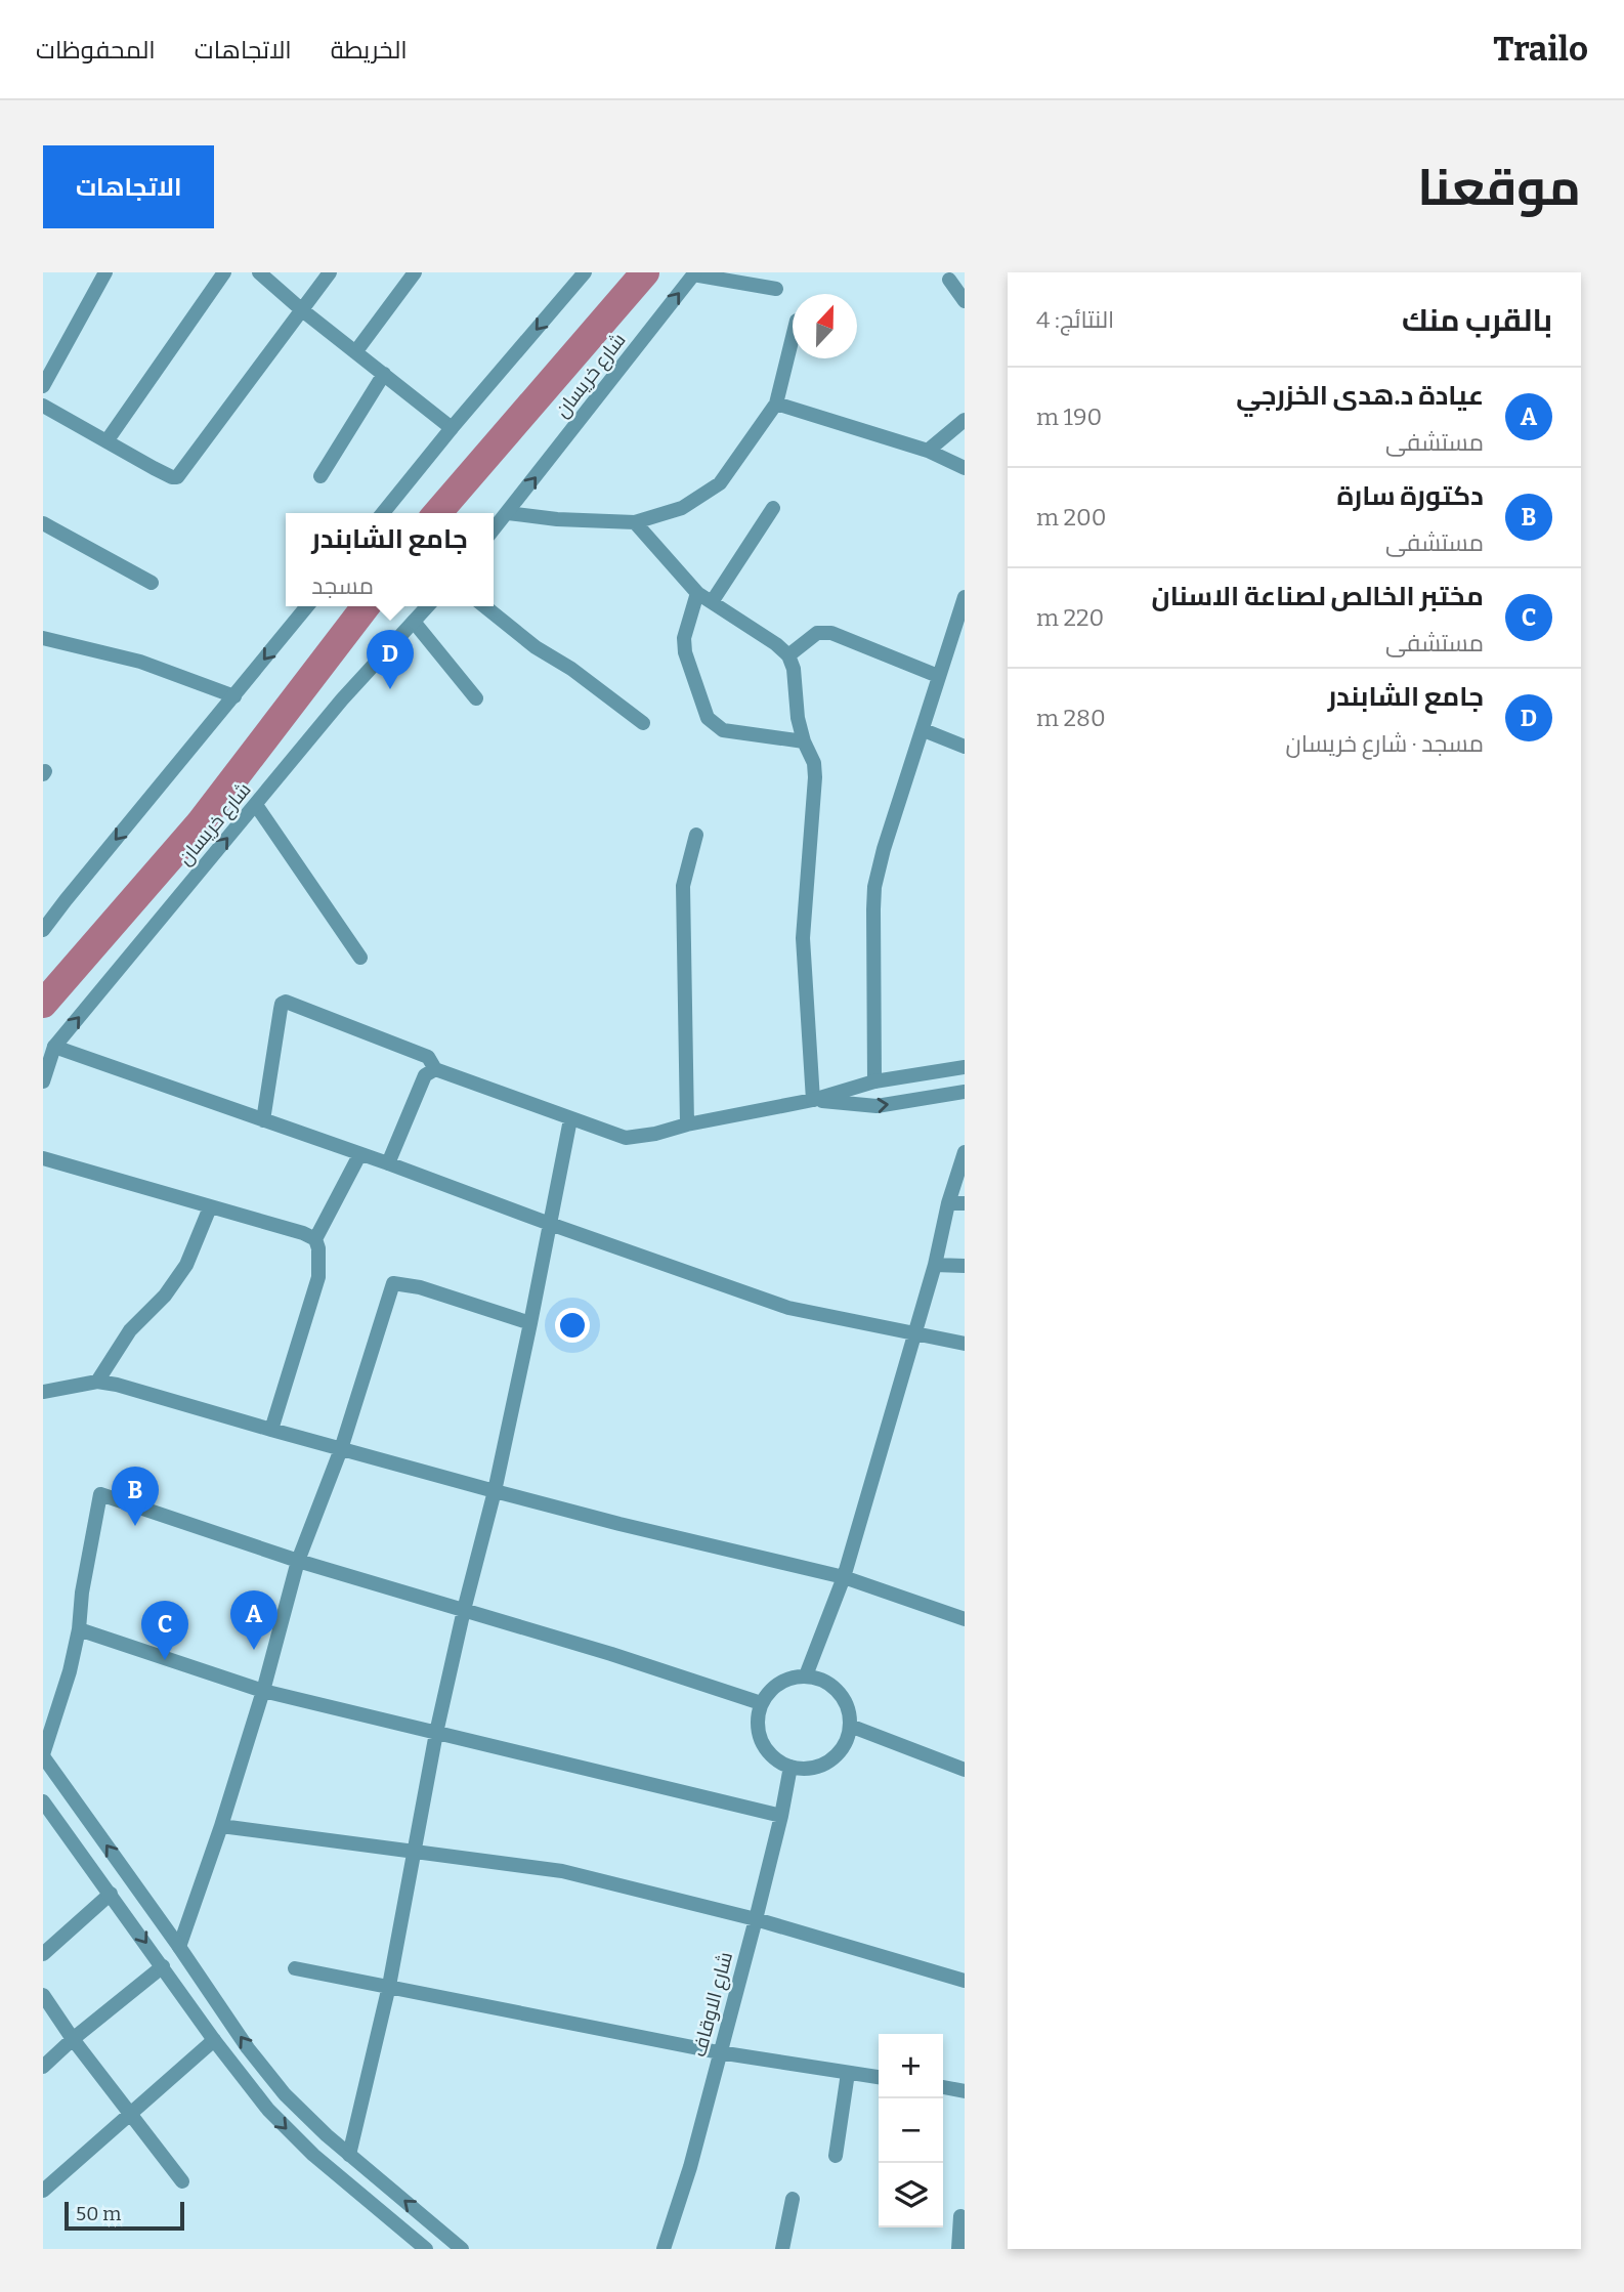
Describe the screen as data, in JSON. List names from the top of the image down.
{
  "streets": {
    "street": ["شارع خريسان", "شارع الاوقاف"]
  },
  "scale_bar": "50 m",
  "north": "top",
  "page": {
    "header": "Trailo",
    "nav": ["الخريطة", "الاتجاهات", "المحفوظات"],
    "title": "موقعنا",
    "buttons": "الاتجاهات",
    "heading": ["بالقرب منك", "النتائج: 4"],
    "list": [
      {
        "mark": "A",
        "name": "عيادة د.هدى الخزرجي",
        "note": "مستشفى",
        "value": "190 m"
      },
      {
        "mark": "B",
        "name": "دكتورة سارة",
        "note": "مستشفى",
        "value": "200 m"
      },
      {
        "mark": "C",
        "name": "مختبر الخالص لصناعة الاسنان",
        "note": "مستشفى",
        "value": "220 m"
      },
      {
        "mark": "D",
        "name": "جامع الشابندر",
        "note": "مسجد · شارع خريسان",
        "value": "280 m"
      }
    ],
    "popup": ["جامع الشابندر", "مسجد"],
    "pins": [
      "D",
      "B",
      "A",
      "C"
    ],
    "map_buttons": ["+", "−"],
    "scale": "50 m"
  }
}
